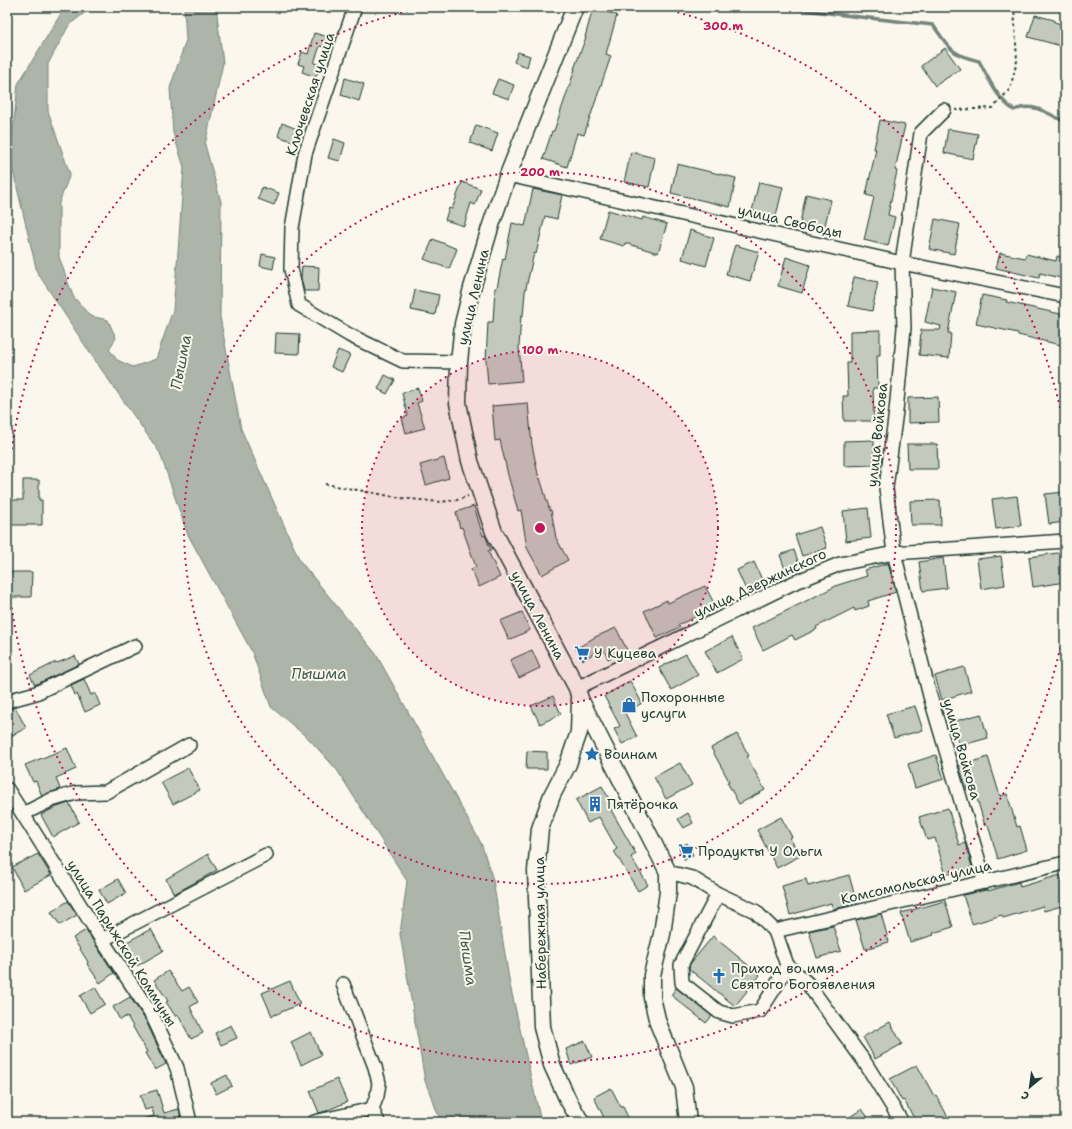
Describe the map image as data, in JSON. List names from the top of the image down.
{
  "streets": {
    "main road": ["улица Ленина", "Набережная улица"],
    "street": [
      "Ключевская улица",
      "улица Свободы",
      "улица Войкова",
      "улица Дзержинского",
      "Комсомольская улица",
      "улица Парижской Коммуны"
    ]
  },
  "crossings": [
    ["Ключевская улица", "улица Ленина"],
    ["улица Свободы", "улица Ленина"],
    ["улица Свободы", "улица Войкова"],
    ["улица Ленина", "улица Дзержинского"],
    ["улица Ленина", "Набережная улица"],
    ["улица Войкова", "улица Дзержинского"],
    ["улица Войкова", "Комсомольская улица"],
    ["улица Дзержинского", "Набережная улица"]
  ],
  "water": ["Пышма"],
  "places": {
    "supermarket": ["У Куцева", "Продукты У Ольги"],
    "shop": ["Похоронные услуги"],
    "place": ["Воинам"],
    "building": ["Пятёрочка"],
    "church": ["Приход во имя Святого Богоявления"]
  },
  "north": "bottom left",
  "rings": ["300 m", "200 m", "100 m"]
}
